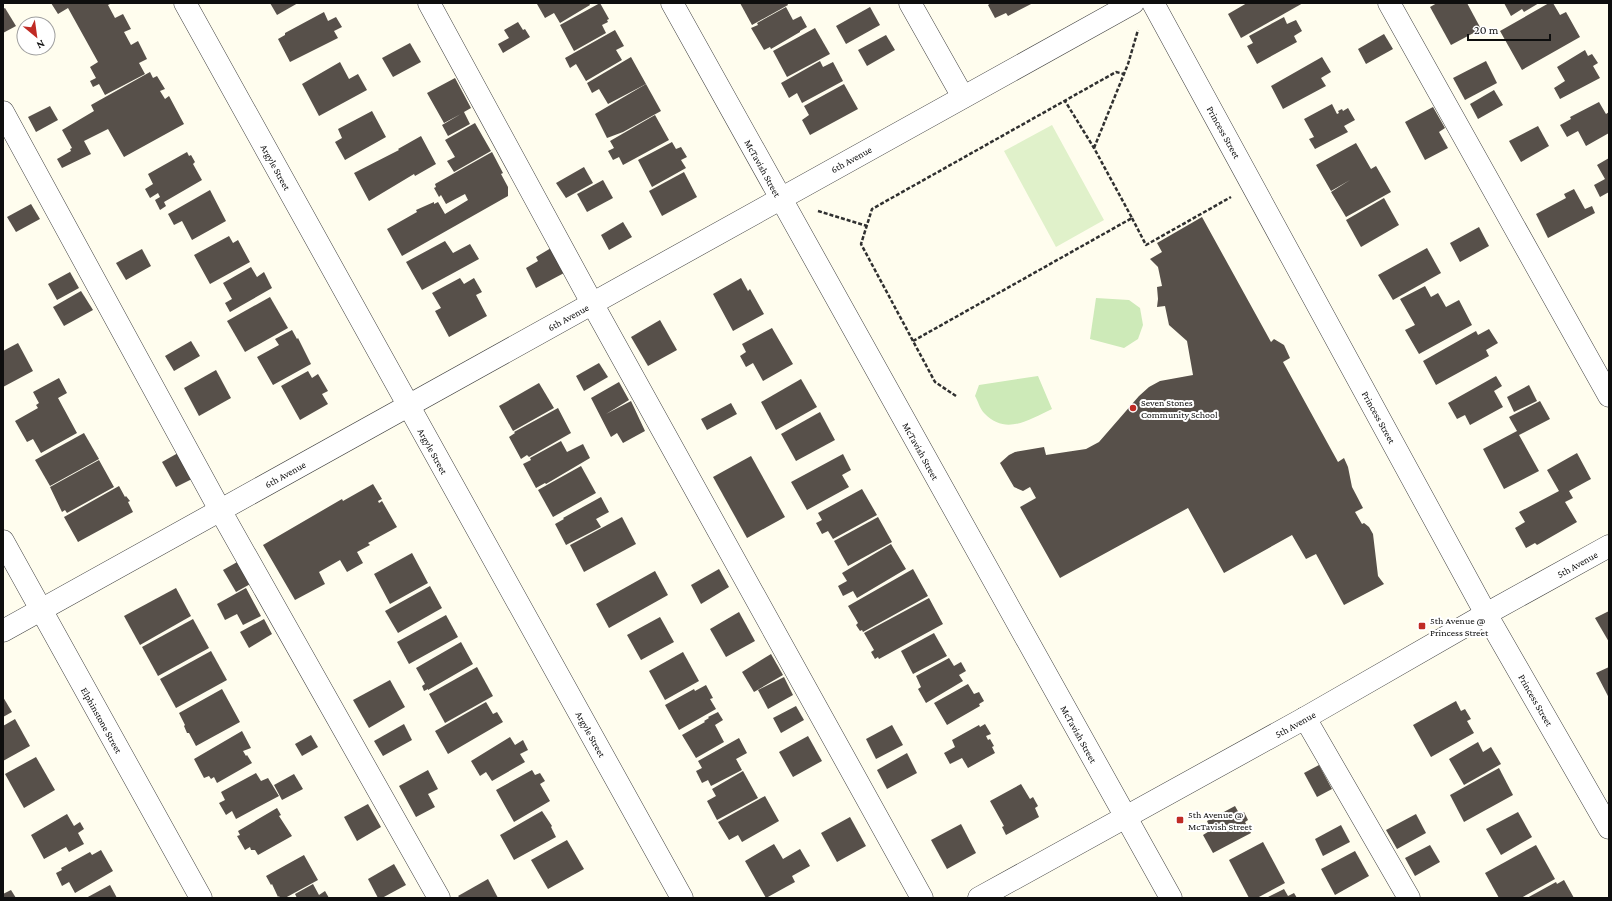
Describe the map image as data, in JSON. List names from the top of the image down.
{
  "streets": {
    "street": [
      "Princess Street",
      "6th Avenue",
      "Argyle Street",
      "McTavish Street",
      "5th Avenue",
      "Elphinstone Street"
    ]
  },
  "crossings": [
    ["Princess Street", "5th Avenue"],
    ["6th Avenue", "Argyle Street"],
    ["6th Avenue", "McTavish Street"],
    ["6th Avenue", "Elphinstone Street"],
    ["McTavish Street", "5th Avenue"]
  ],
  "places": {
    "other": ["Seven Stones Community School"],
    "transit": ["5th Avenue @ Princess Street", "5th Avenue @ McTavish Street"]
  },
  "scale_bar": "20 m",
  "north": "bottom right"
}
